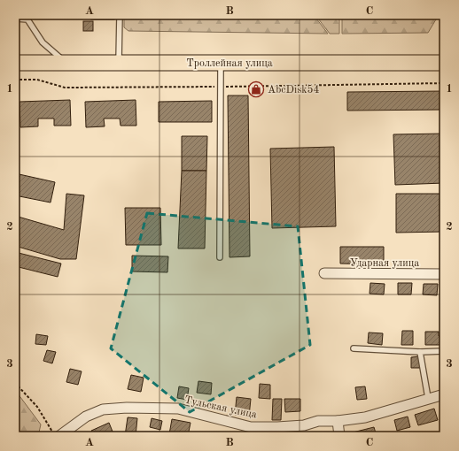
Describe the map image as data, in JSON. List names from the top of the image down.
{
  "streets": {
    "main road": ["Троллейная улица"],
    "street": ["Ударная улица", "Тульская улица"]
  },
  "places": {
    "shop": ["AbcDisk54"]
  },
  "grid": {
    "columns": ["A", "B", "C"],
    "rows": ["1", "2", "3"]
  }
}
